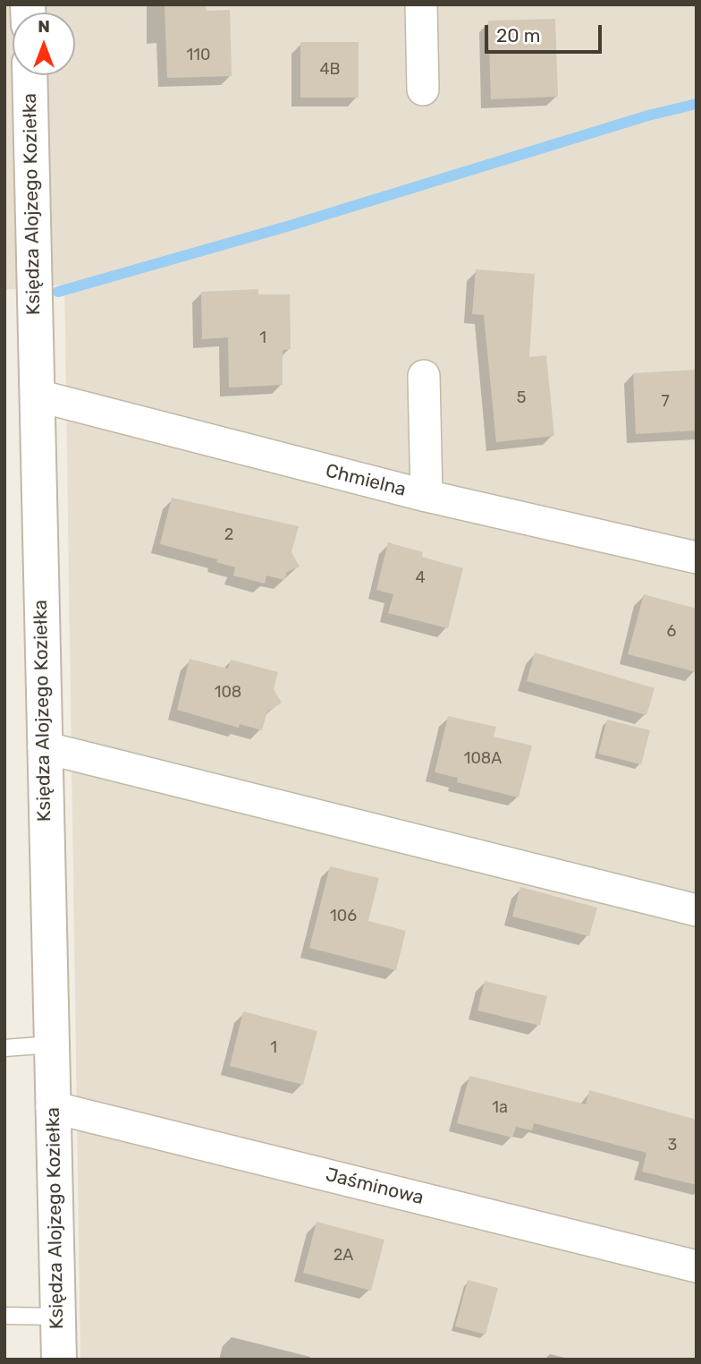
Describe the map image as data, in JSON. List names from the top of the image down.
{
  "streets": {
    "street": ["Księdza Alojzego Koziełka", "Chmielna", "Jaśminowa"]
  },
  "crossings": [
    ["Księdza Alojzego Koziełka", "Chmielna"],
    ["Księdza Alojzego Koziełka", "Jaśminowa"]
  ],
  "house_numbers": [
    "110",
    "4B",
    "1",
    "5",
    "7",
    "2",
    "4",
    "6",
    "108",
    "108A",
    "106",
    "1",
    "1a",
    "3",
    "2A"
  ],
  "scale_bar": "20 m",
  "north": "top"
}
